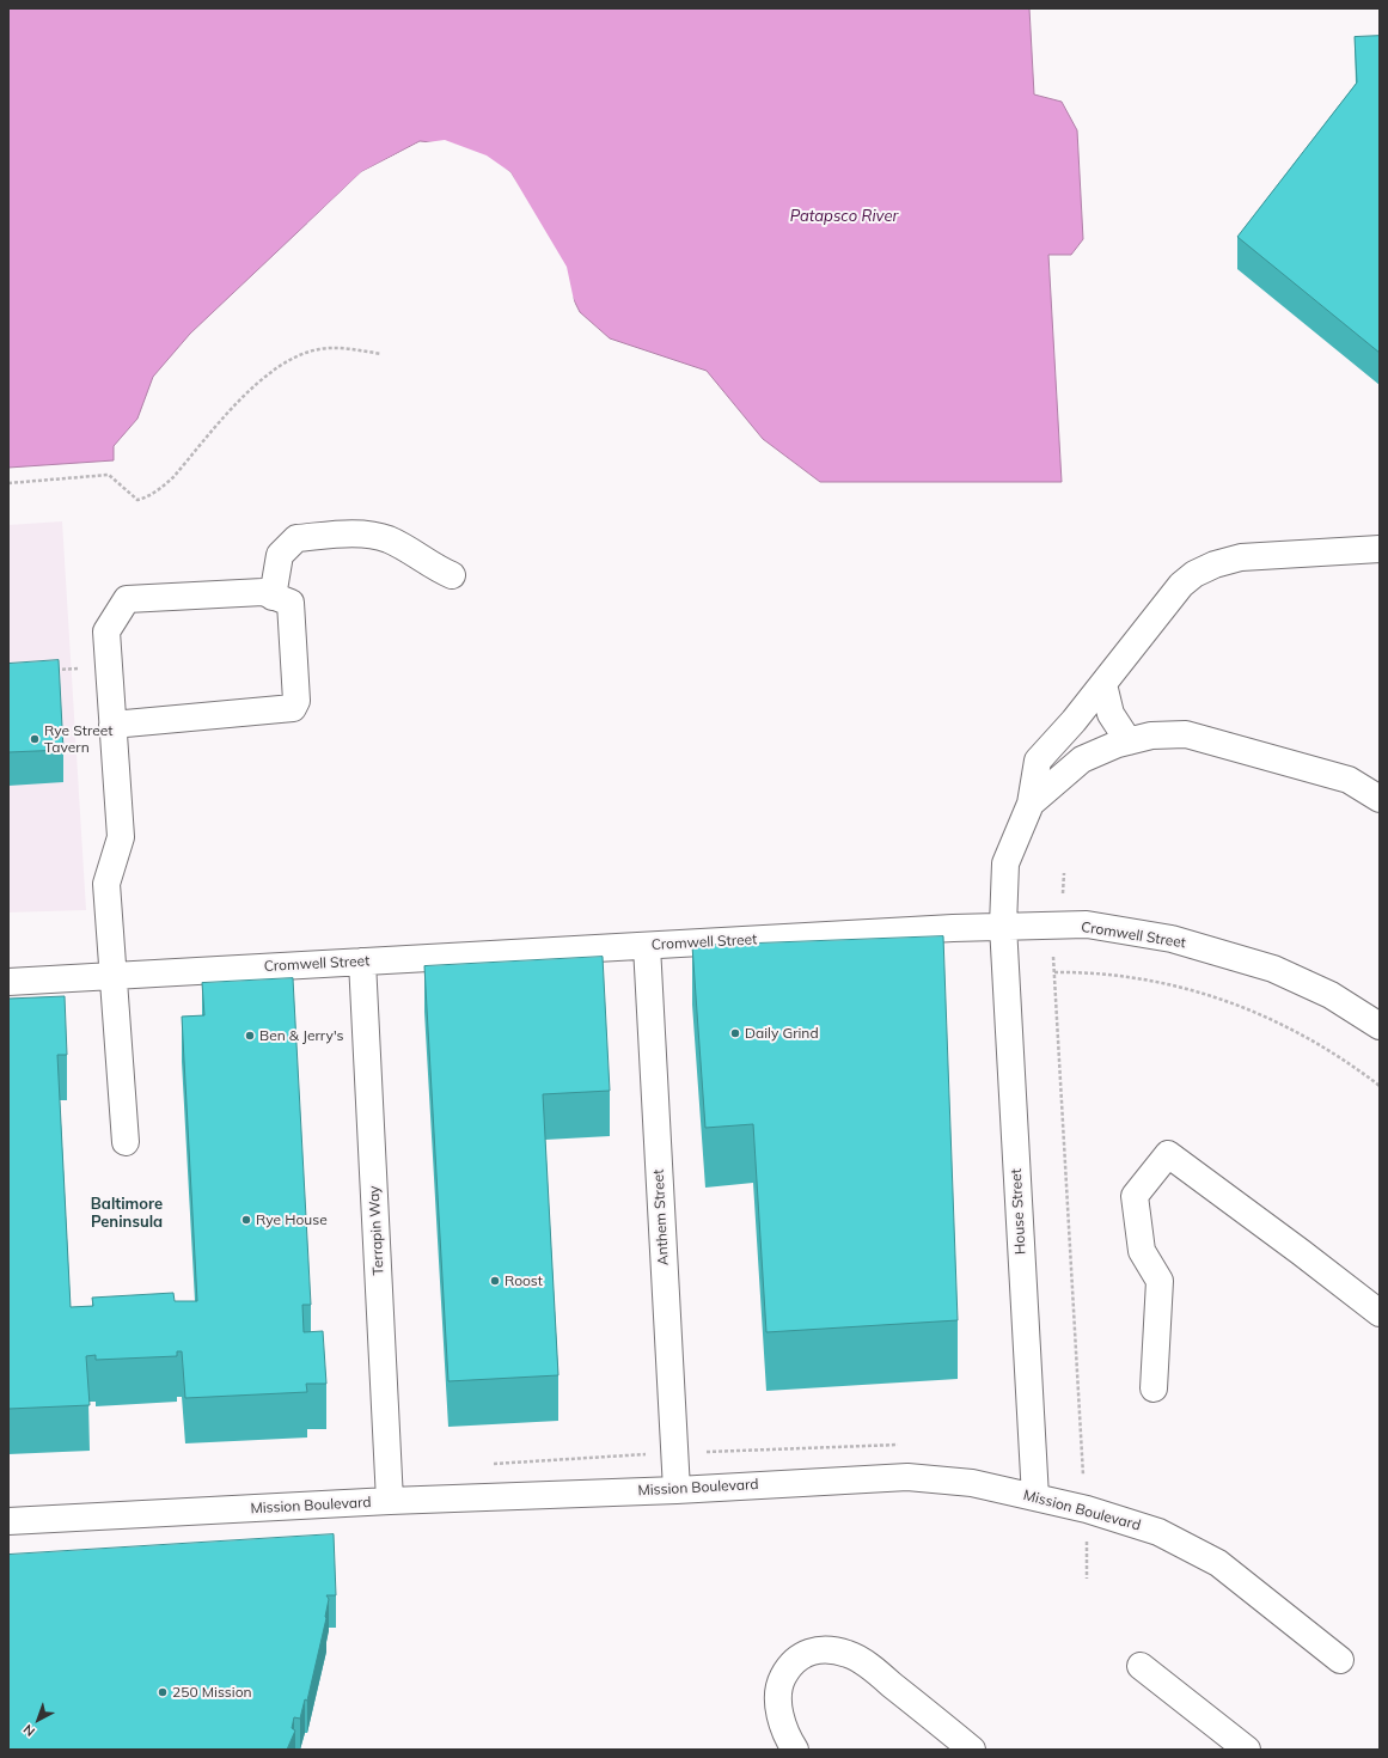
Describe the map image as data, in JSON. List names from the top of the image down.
{
  "streets": {
    "street": [
      "Cromwell Street",
      "House Street",
      "Anthem Street",
      "Terrapin Way",
      "Mission Boulevard"
    ]
  },
  "crossings": [
    ["Cromwell Street", "House Street"],
    ["Cromwell Street", "Anthem Street"],
    ["Cromwell Street", "Terrapin Way"],
    ["House Street", "Mission Boulevard"],
    ["Anthem Street", "Mission Boulevard"],
    ["Terrapin Way", "Mission Boulevard"]
  ],
  "districts": ["Baltimore Peninsula"],
  "water": ["Patapsco River"],
  "places": [
    "Rye Street Tavern",
    "Daily Grind",
    "Ben & Jerry's",
    "Rye House",
    "Roost",
    "250 Mission"
  ],
  "north": "bottom left"
}
